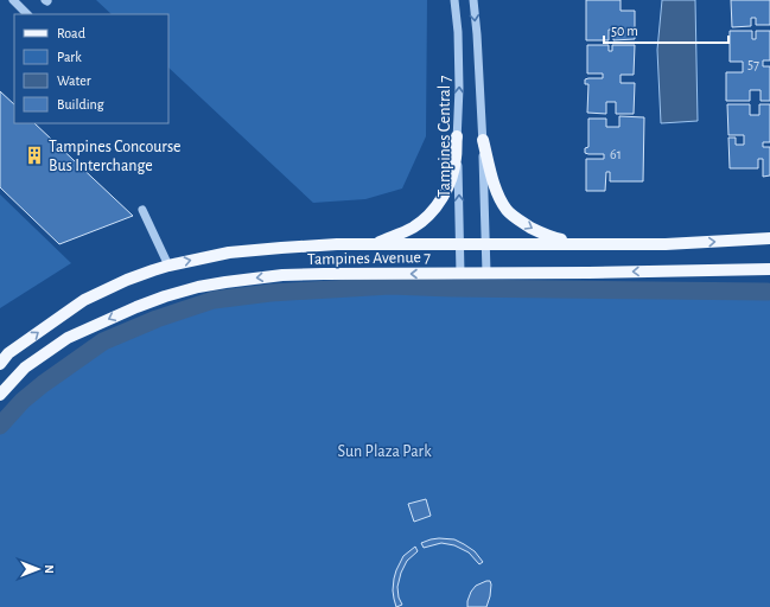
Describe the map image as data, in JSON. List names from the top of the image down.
{
  "streets": {
    "main road": ["Tampines Avenue 7"],
    "street": ["Tampines Central 7"]
  },
  "crossings": [
    ["Tampines Central 7", "Tampines Avenue 7"]
  ],
  "parks": ["Sun Plaza Park"],
  "places": {
    "building": ["Tampines Concourse Bus Interchange"]
  },
  "house_numbers": ["57", "61"],
  "legend": [
    "Road",
    "Park",
    "Water",
    "Building"
  ],
  "scale_bar": "50 m",
  "north": "right"
}
